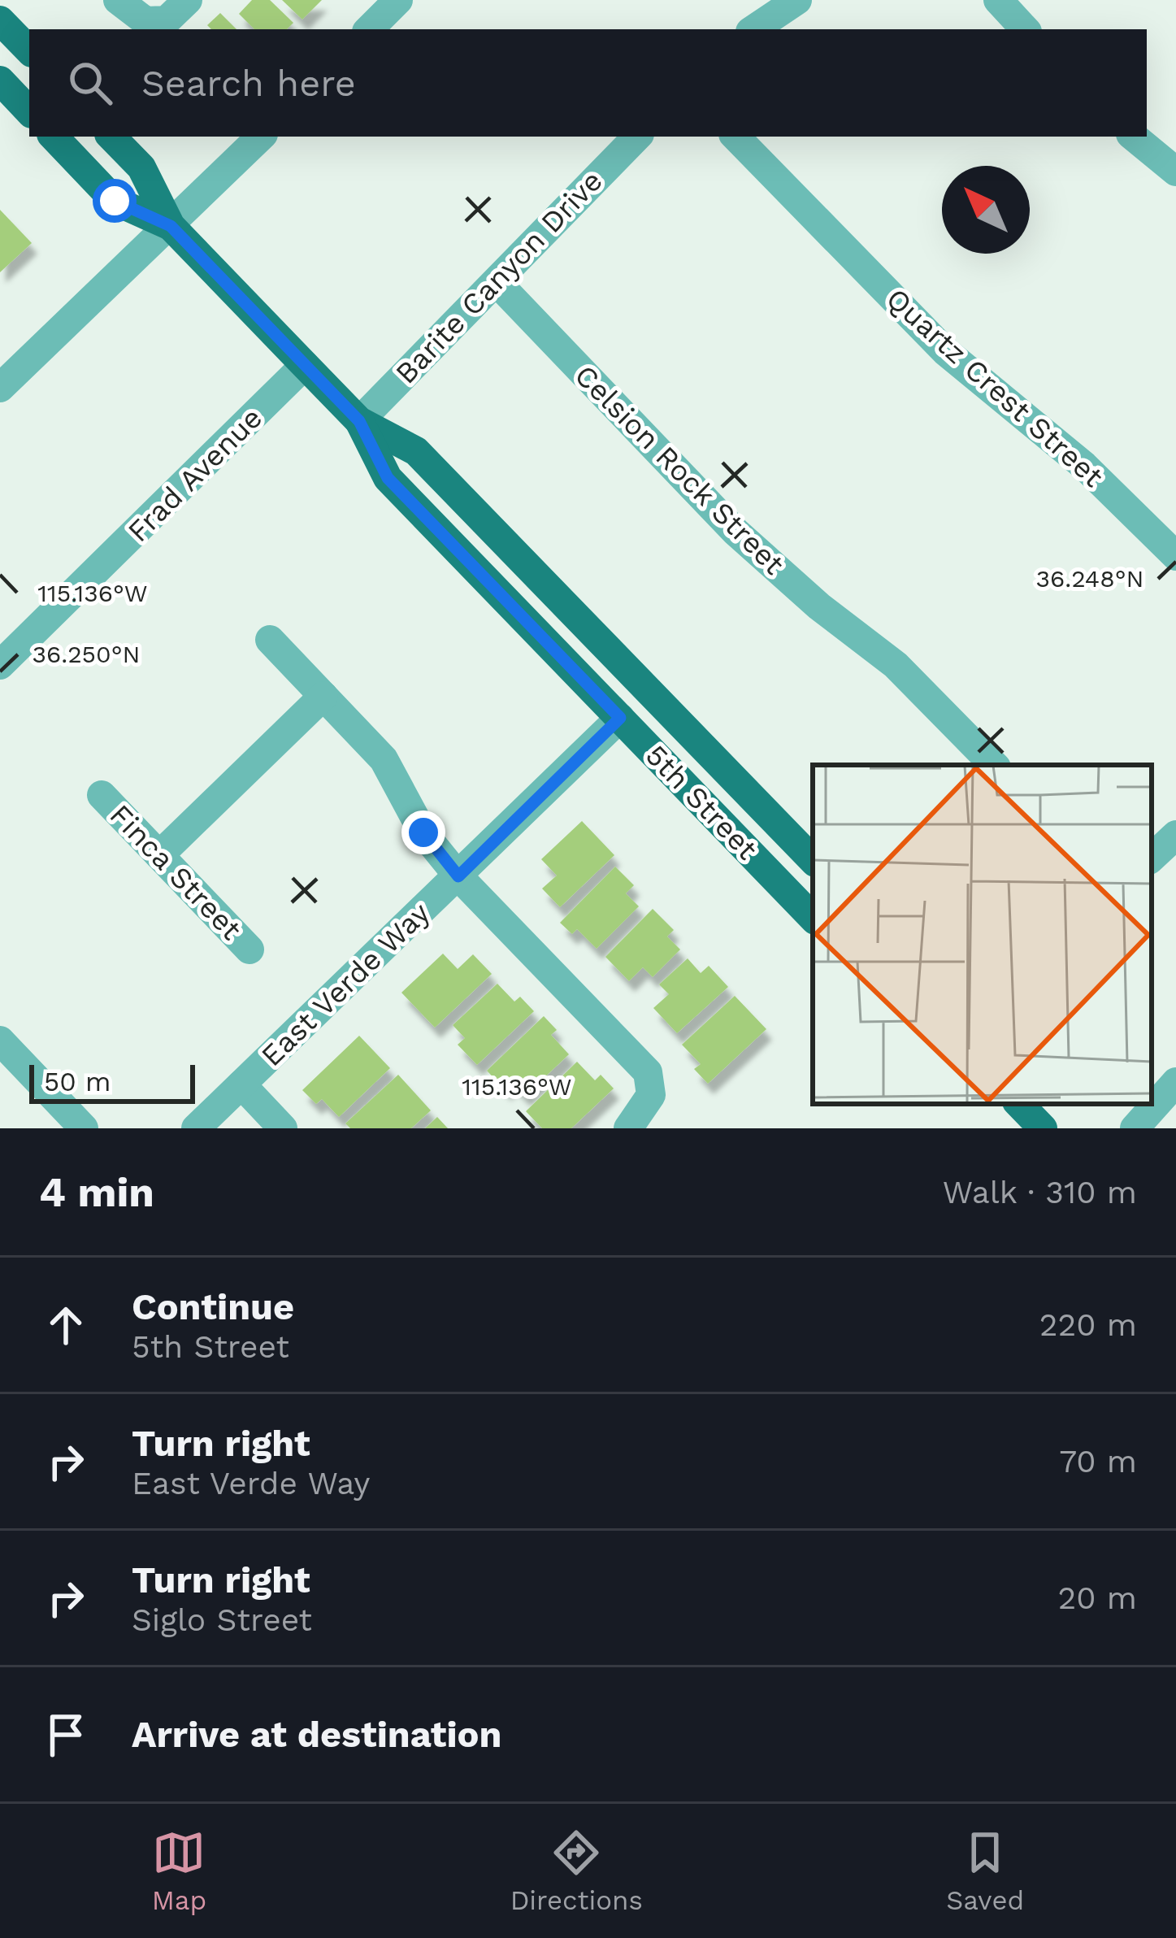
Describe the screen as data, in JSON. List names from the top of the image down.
{
  "streets": {
    "main road": ["5th Street"],
    "street": [
      "Barite Canyon Drive",
      "Quartz Crest Street",
      "Celsion Rock Street",
      "Frad Avenue",
      "Finca Street",
      "East Verde Way"
    ]
  },
  "crossings": [
    ["Barite Canyon Drive", "Celsion Rock Street"],
    ["Barite Canyon Drive", "5th Street"],
    ["Frad Avenue", "5th Street"],
    ["5th Street", "East Verde Way"]
  ],
  "scale_bar": "50 m",
  "north": "top left",
  "page": {
    "search": "Search here",
    "scale": "50 m",
    "heading": ["4 min", "Walk · 310 m"],
    "list": [
      ["Continue", "5th Street", "220 m"],
      ["Turn right", "East Verde Way", "70 m"],
      ["Turn right", "Siglo Street", "20 m"],
      "Arrive at destination"
    ],
    "nav": ["Map", "Directions", "Saved"]
  },
  "coordinates": ["36.248°N", "115.136°W", "36.250°N"]
}
